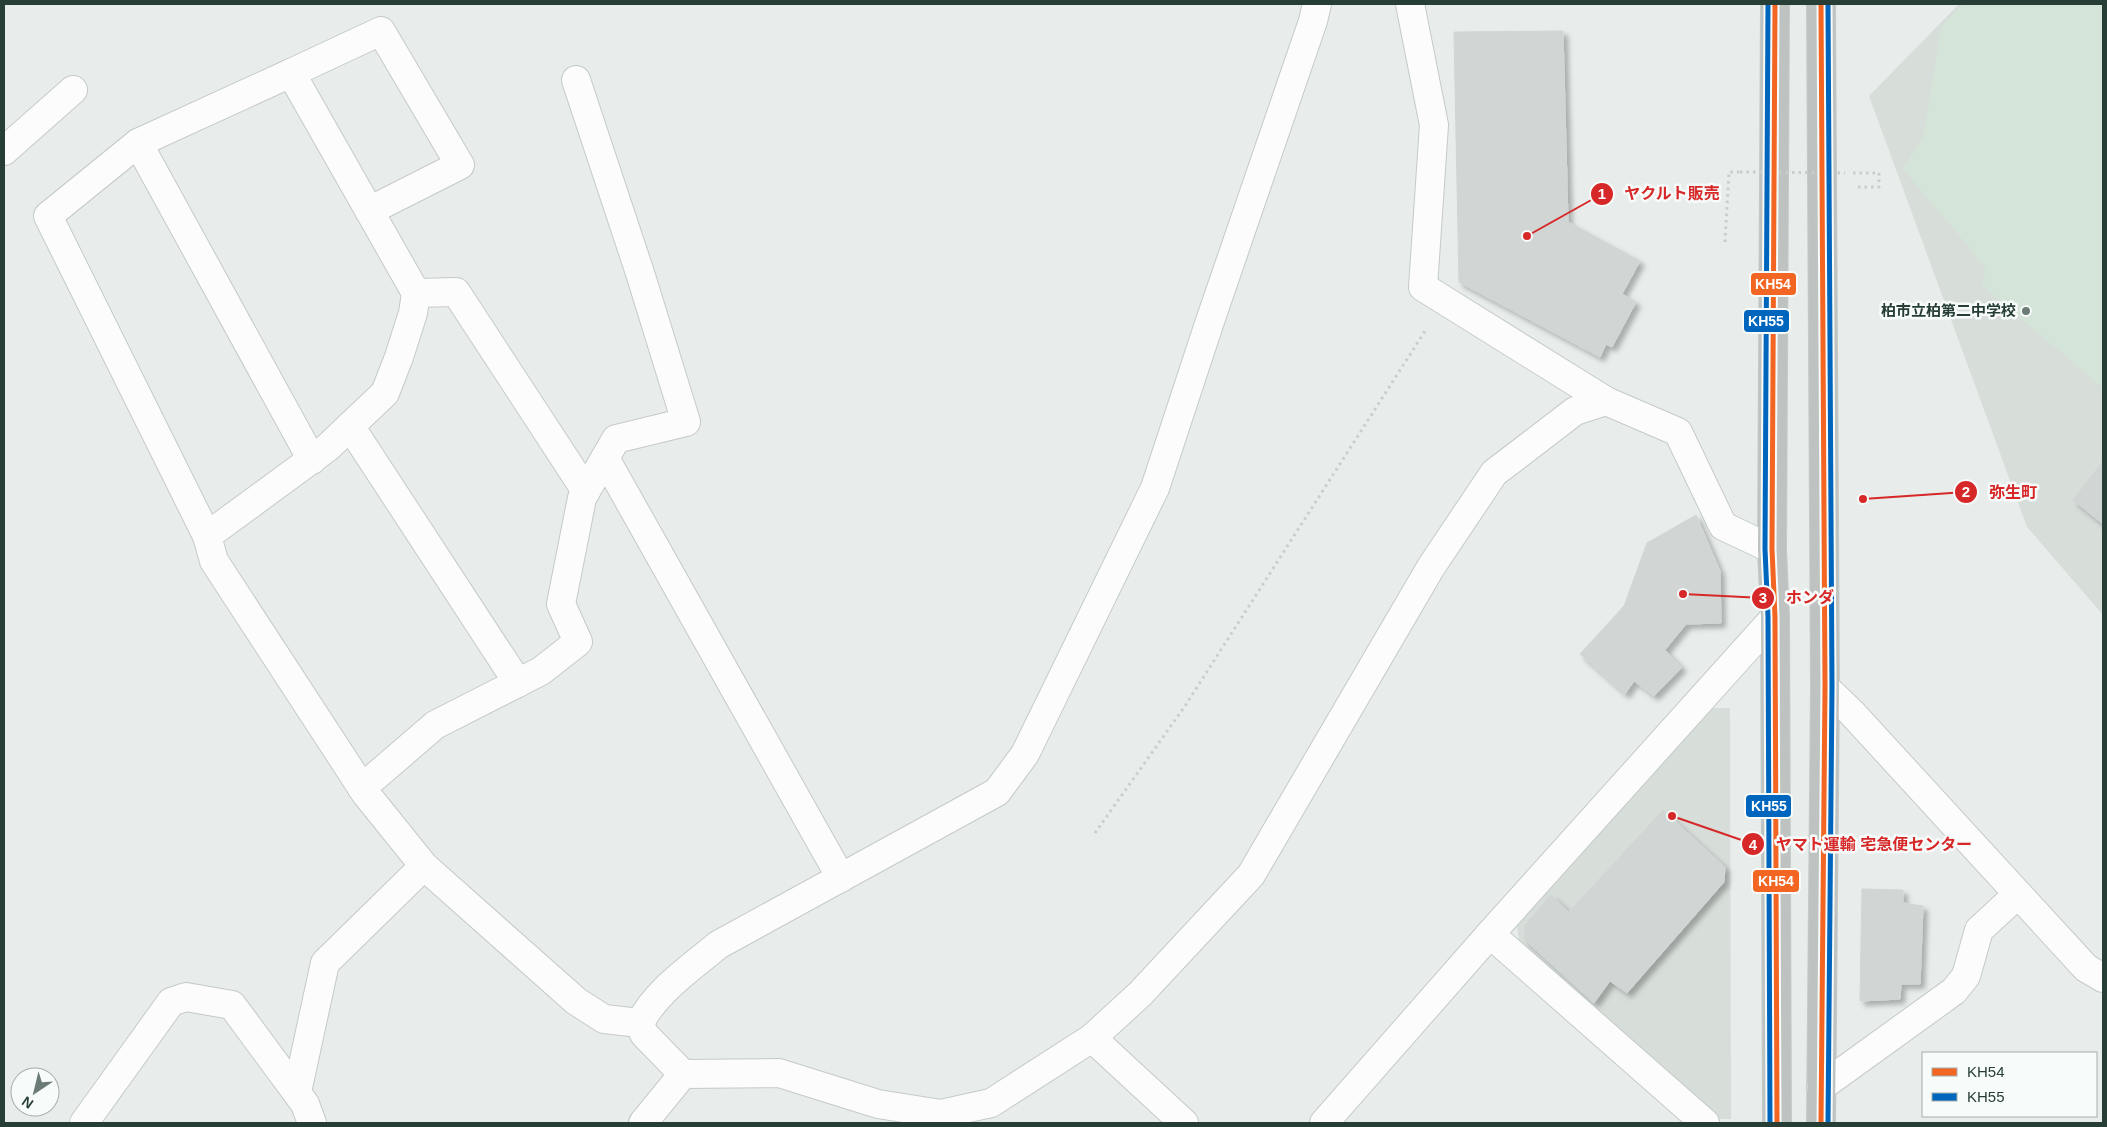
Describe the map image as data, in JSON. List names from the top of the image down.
{
  "places": [
    "ヤクルト販売",
    "柏市立柏第二中学校",
    "弥生町",
    "ホンダ",
    "ヤマト運輸 宅急便センター"
  ],
  "lines": ["transit line KH54", "transit line KH55"],
  "legend": ["KH54", "KH55"],
  "north": "bottom left"
}
